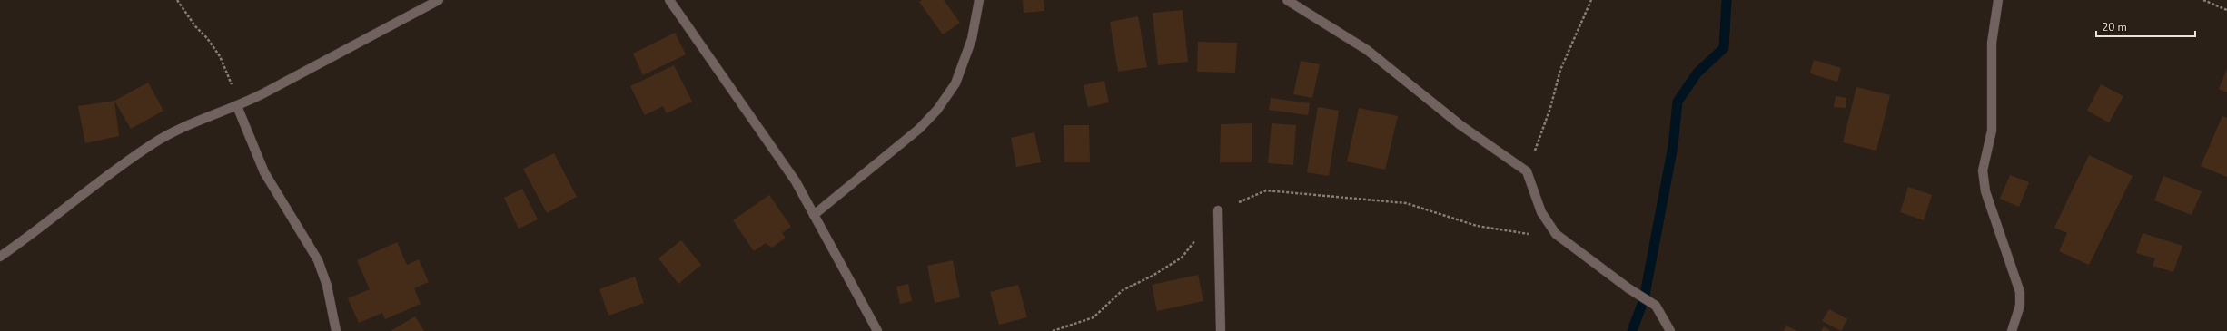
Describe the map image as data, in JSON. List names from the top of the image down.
{
  "scale_bar": "20 m"
}
